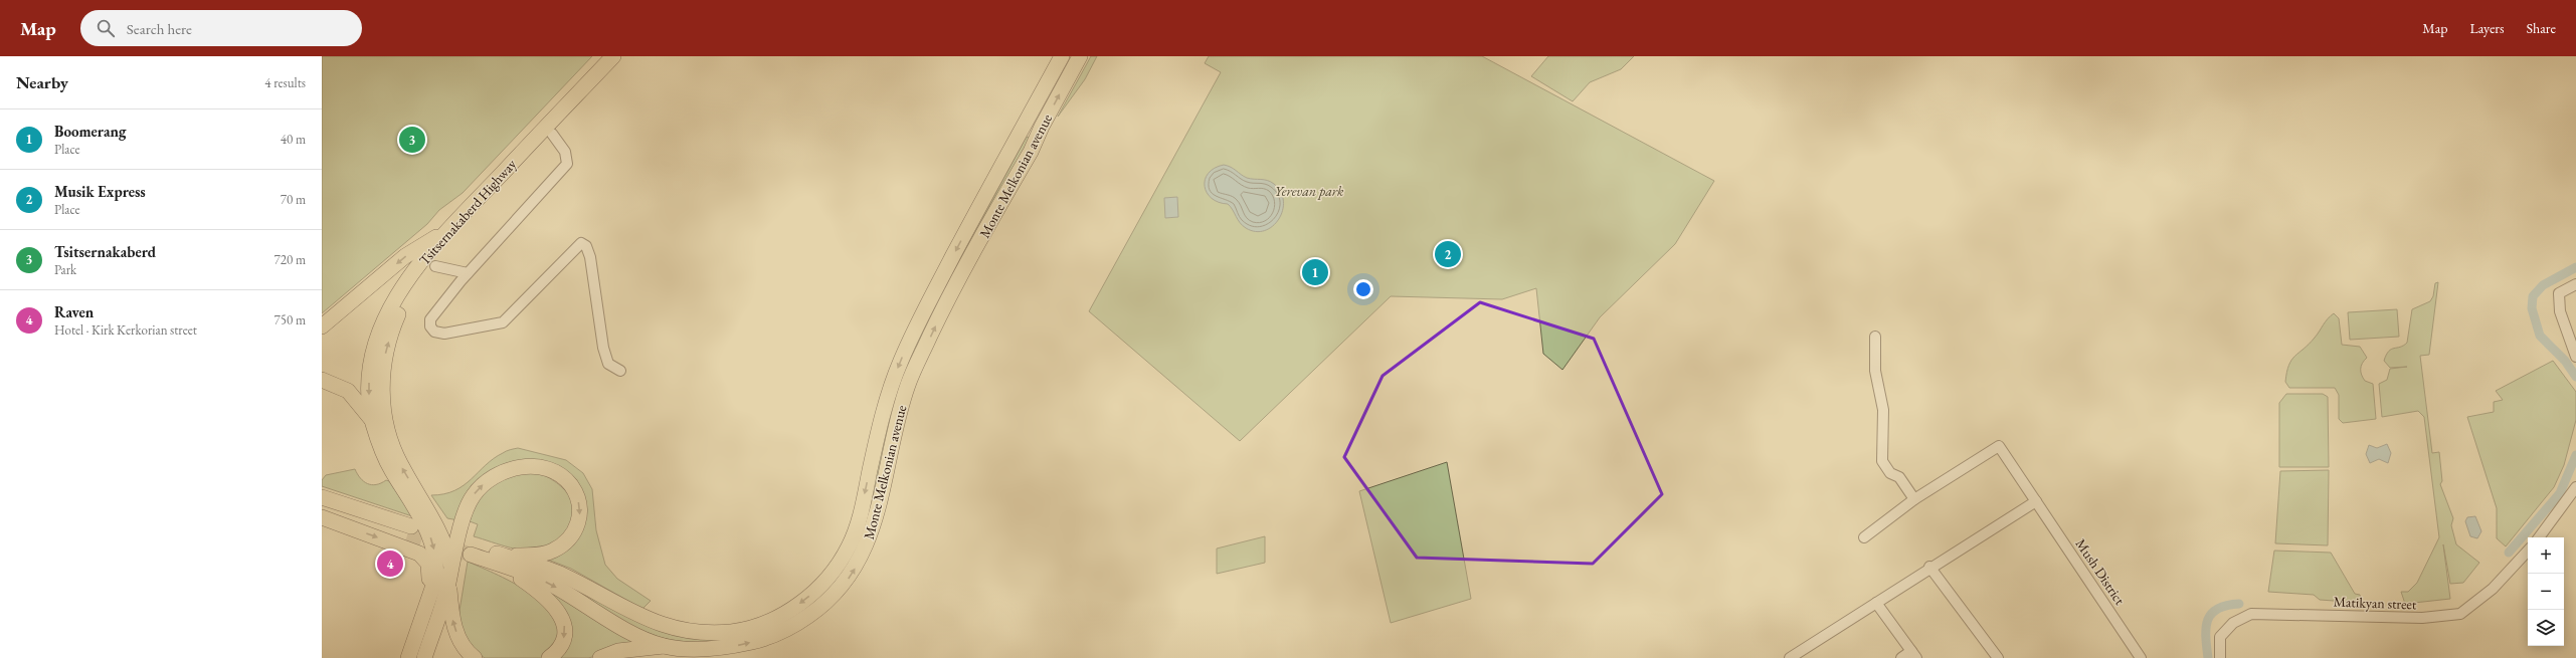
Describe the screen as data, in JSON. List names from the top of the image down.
{
  "streets": {
    "main road": ["Monte Melkonian avenue", "Tsitsernakaberd Highway"],
    "street": ["Mush District", "Matikyan street"]
  },
  "parks": ["Yerevan park"],
  "page": {
    "header": "Map",
    "search": "Search here",
    "nav": ["Map", "Layers", "Share"],
    "heading": ["Nearby", "4 results"],
    "list": [
      {
        "mark": "1",
        "name": "Boomerang",
        "note": "Place",
        "value": "40 m"
      },
      {
        "mark": "2",
        "name": "Musik Express",
        "note": "Place",
        "value": "70 m"
      },
      {
        "mark": "3",
        "name": "Tsitsernakaberd",
        "note": "Park",
        "value": "720 m"
      },
      {
        "mark": "4",
        "name": "Raven",
        "note": "Hotel · Kirk Kerkorian street",
        "value": "750 m"
      }
    ],
    "pins": [
      "3",
      "2",
      "1",
      "4"
    ],
    "map_buttons": ["+", "−"]
  }
}
